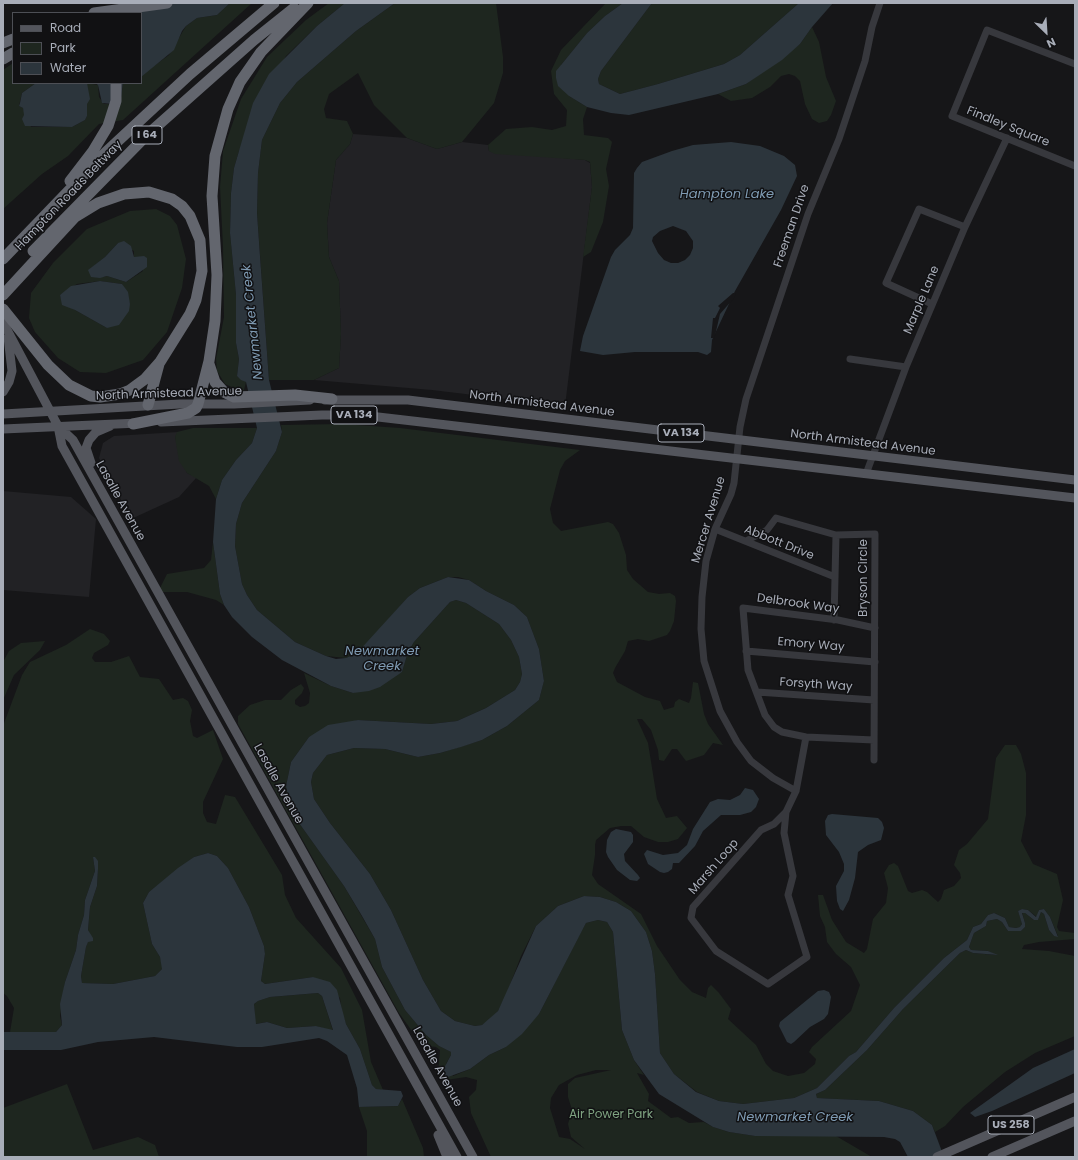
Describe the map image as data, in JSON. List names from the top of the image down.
{
  "streets": {
    "highway": ["I 64", "Hampton Roads Beltway"],
    "main road": [
      "North Armistead Avenue",
      "VA 134",
      "Lasalle Avenue",
      "US 258"
    ],
    "street": [
      "Findley Square",
      "Freeman Drive",
      "Marple Lane",
      "Mercer Avenue",
      "Abbott Drive",
      "Bryson Circle",
      "Delbrook Way",
      "Emory Way",
      "Forsyth Way",
      "Marsh Loop"
    ]
  },
  "crossings": [
    ["Findley Square", "Marple Lane"],
    ["Freeman Drive", "North Armistead Avenue"],
    ["Freeman Drive", "VA 134"],
    ["Freeman Drive", "Mercer Avenue"],
    ["Marple Lane", "North Armistead Avenue"],
    ["Marple Lane", "VA 134"],
    ["North Armistead Avenue", "Lasalle Avenue"],
    ["VA 134", "Lasalle Avenue"],
    ["VA 134", "Mercer Avenue"],
    ["Mercer Avenue", "Abbott Drive"],
    ["Mercer Avenue", "Marsh Loop"],
    ["Abbott Drive", "Bryson Circle"],
    ["Bryson Circle", "Delbrook Way"],
    ["Bryson Circle", "Emory Way"],
    ["Bryson Circle", "Forsyth Way"],
    ["Delbrook Way", "Emory Way"]
  ],
  "water": ["Hampton Lake", "Newmarket Creek"],
  "parks": ["Air Power Park"],
  "legend": ["Road", "Park", "Water"],
  "north": "bottom right"
}
